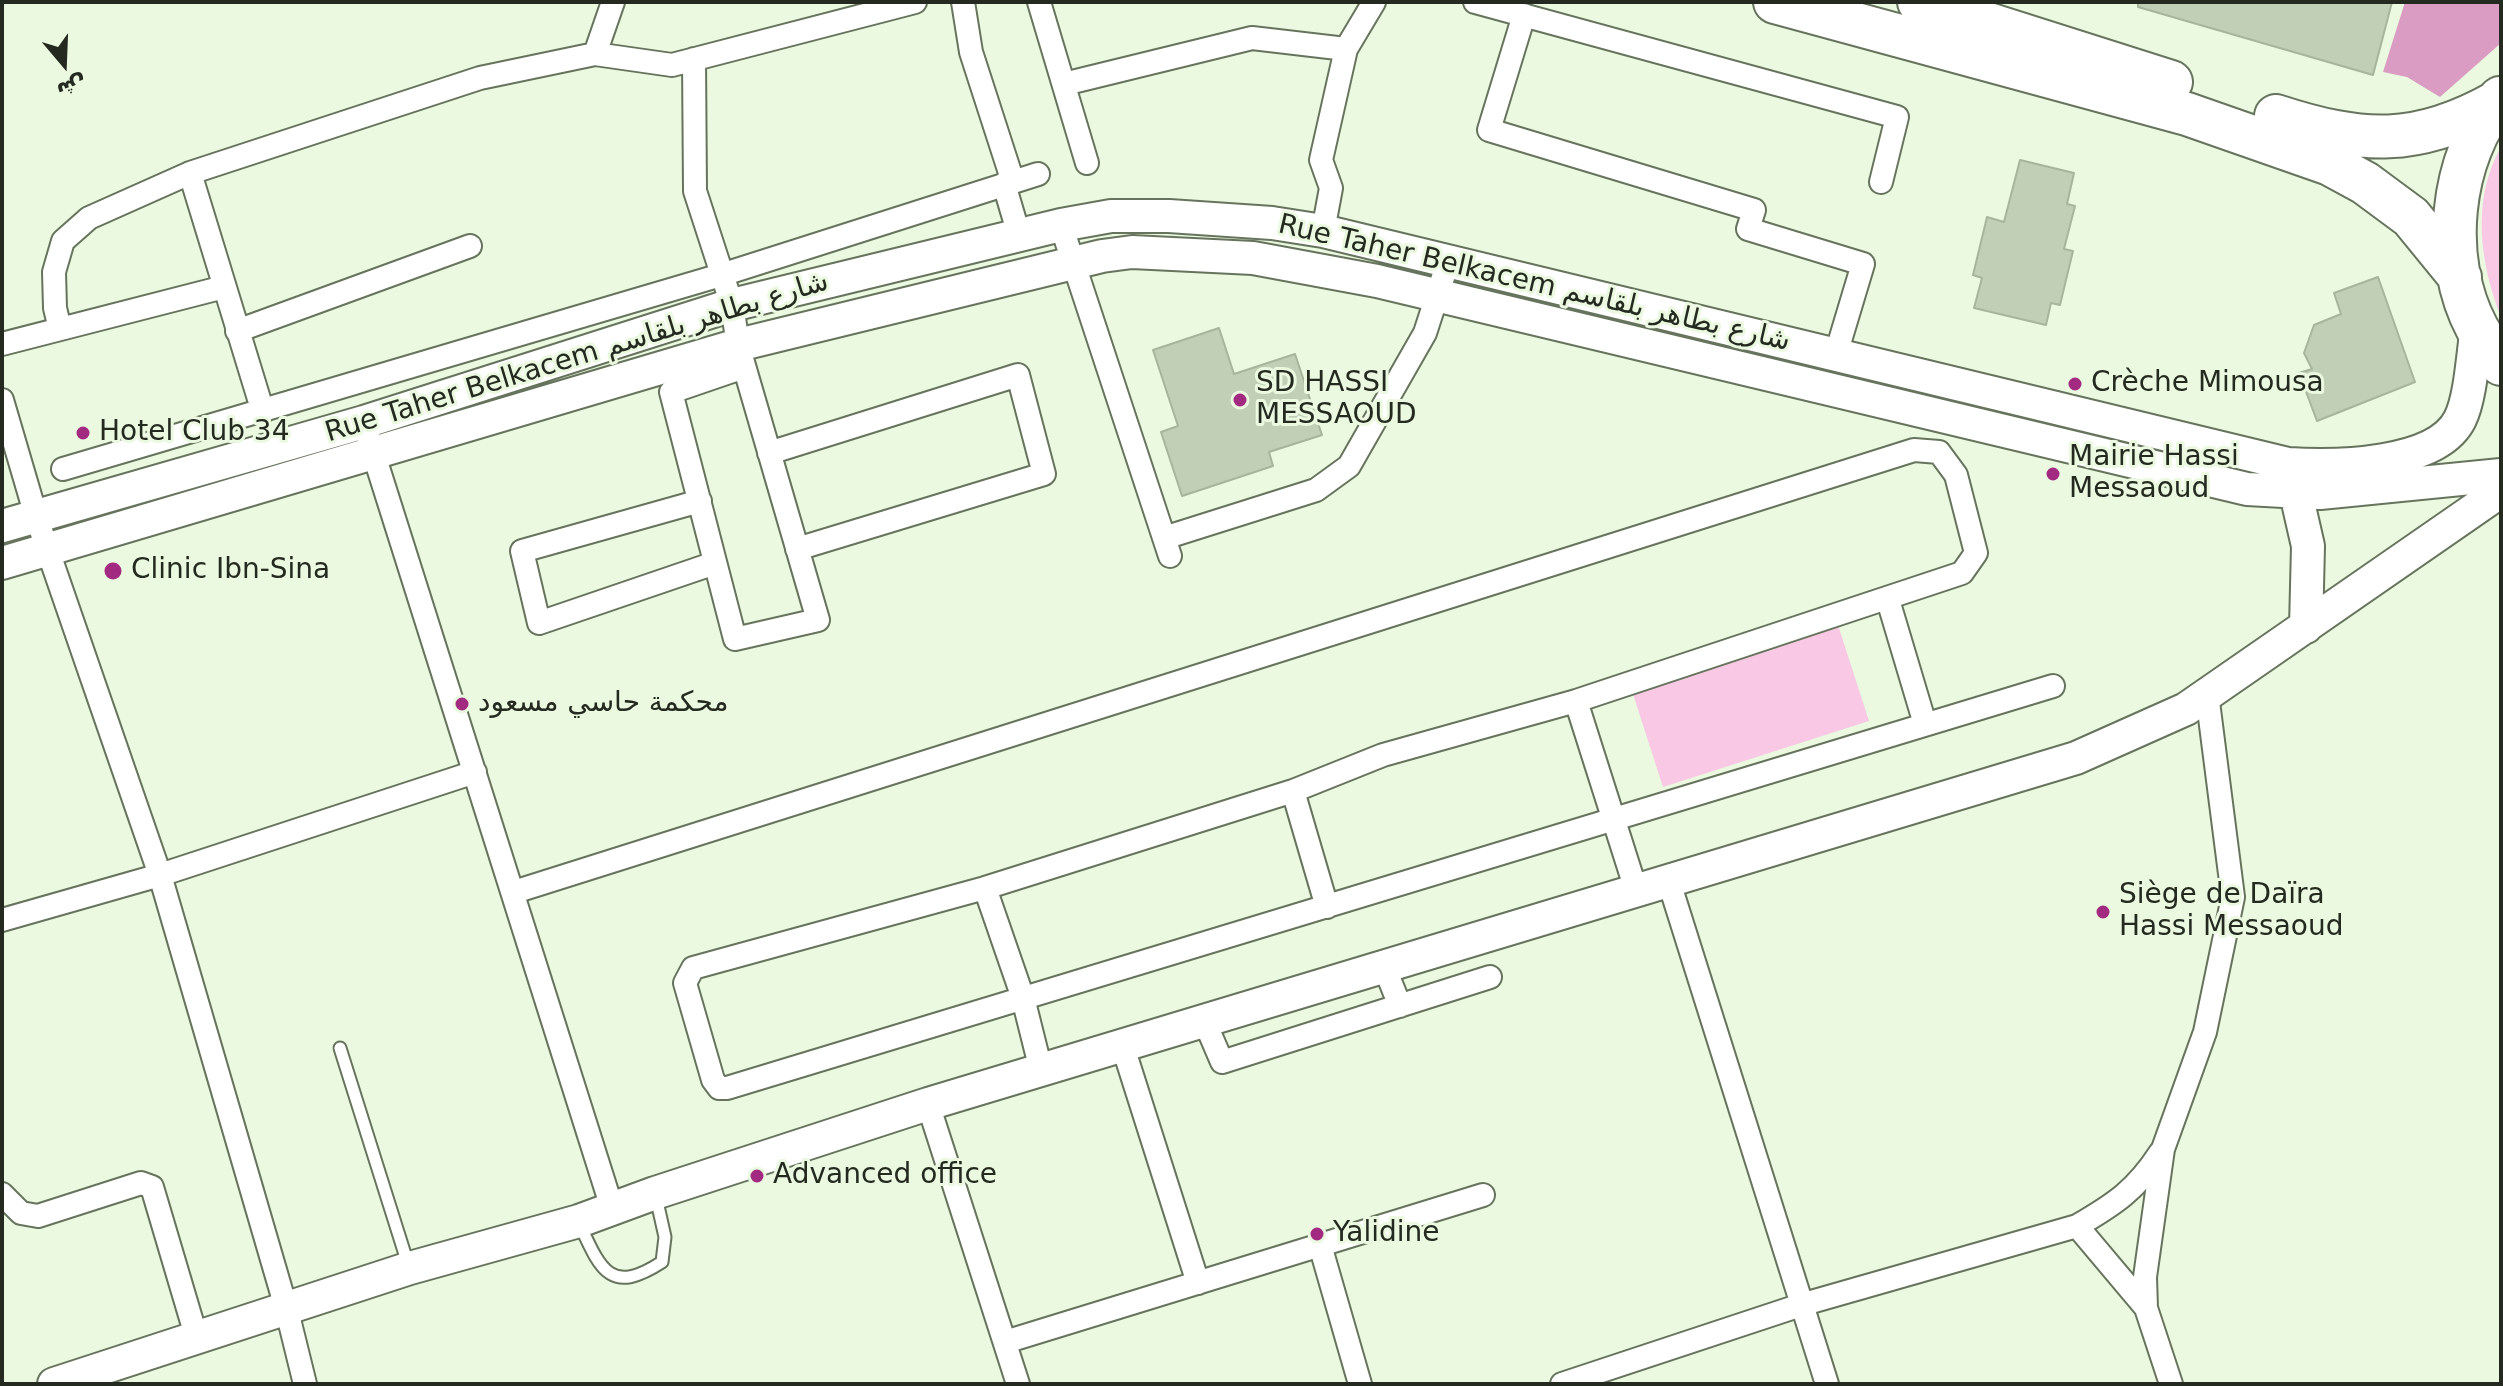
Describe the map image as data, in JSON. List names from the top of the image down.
{
  "streets": {
    "main road": ["Rue Taher Belkacem شارع بطاهر بلقاسم"]
  },
  "places": [
    "Crèche Mimousa",
    "SD HASSI MESSAOUD",
    "Hotel Club 34",
    "Mairie Hassi Messaoud",
    "Clinic Ibn-Sina",
    "محكمة حاسي مسعود",
    "Siège de Daïra Hassi Messaoud",
    "Advanced office",
    "Yalidine"
  ],
  "north": "bottom"
}
